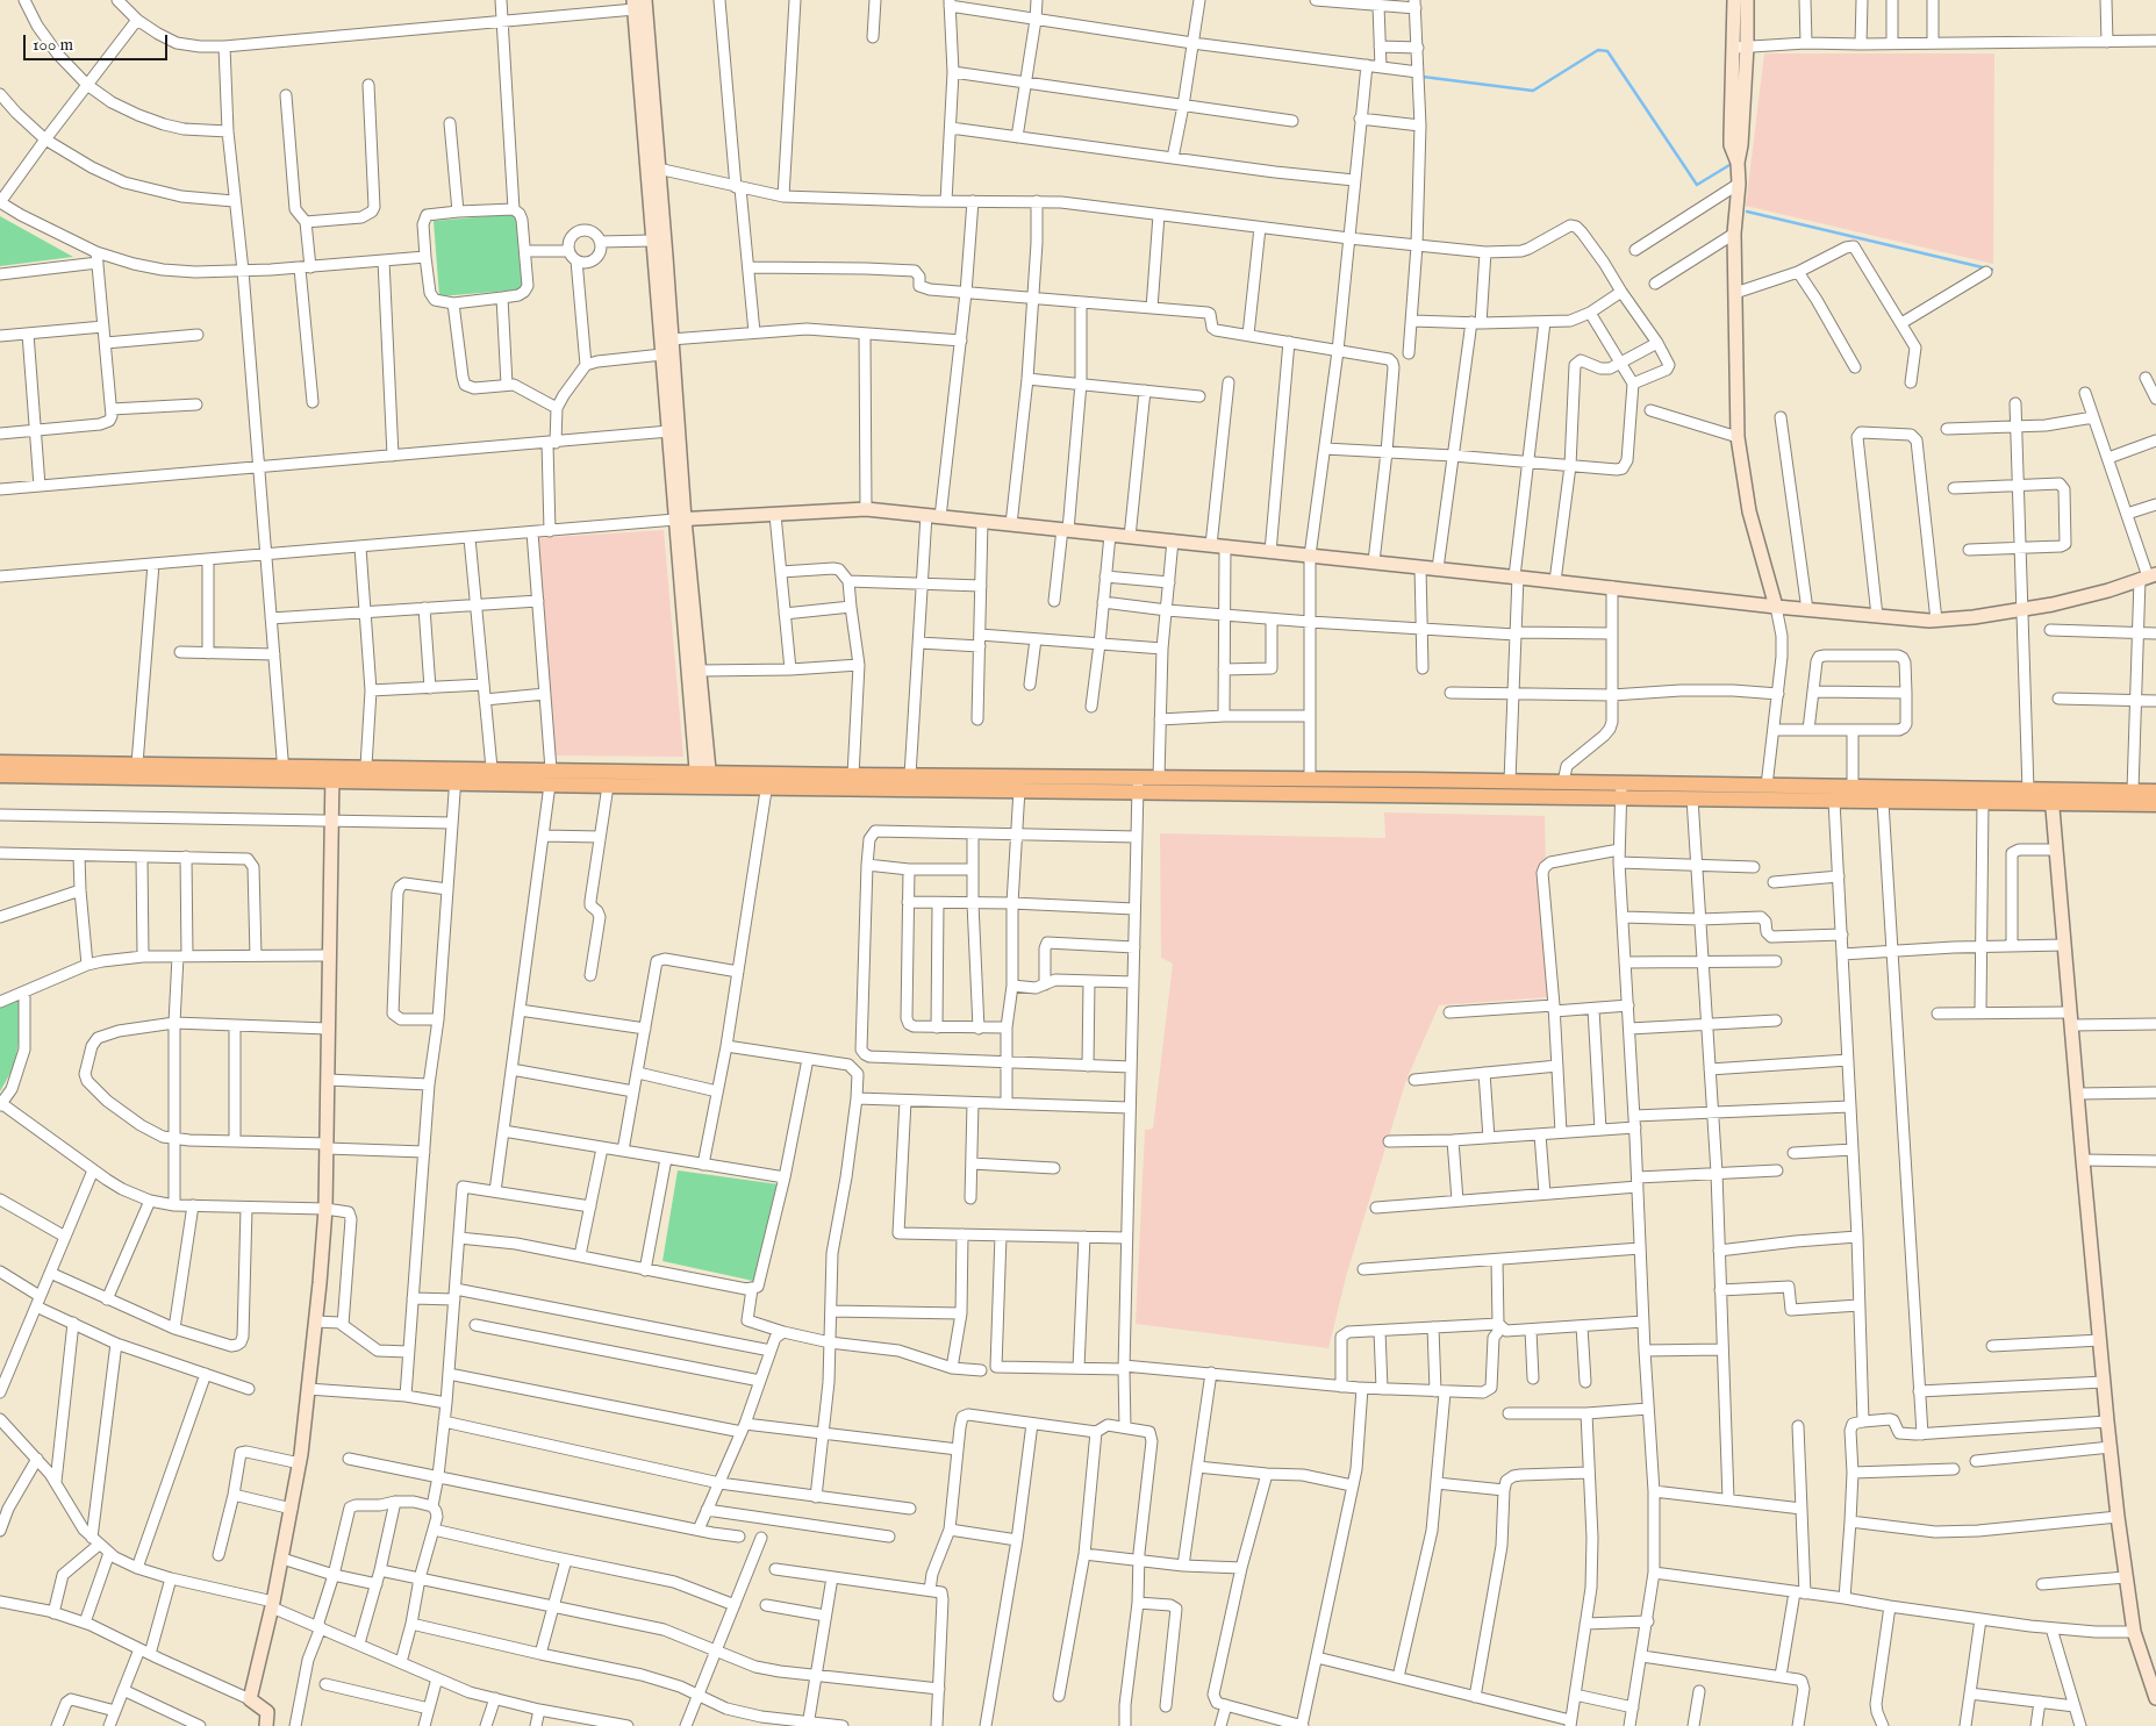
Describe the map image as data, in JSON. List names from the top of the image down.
{
  "scale_bar": "100 m"
}
